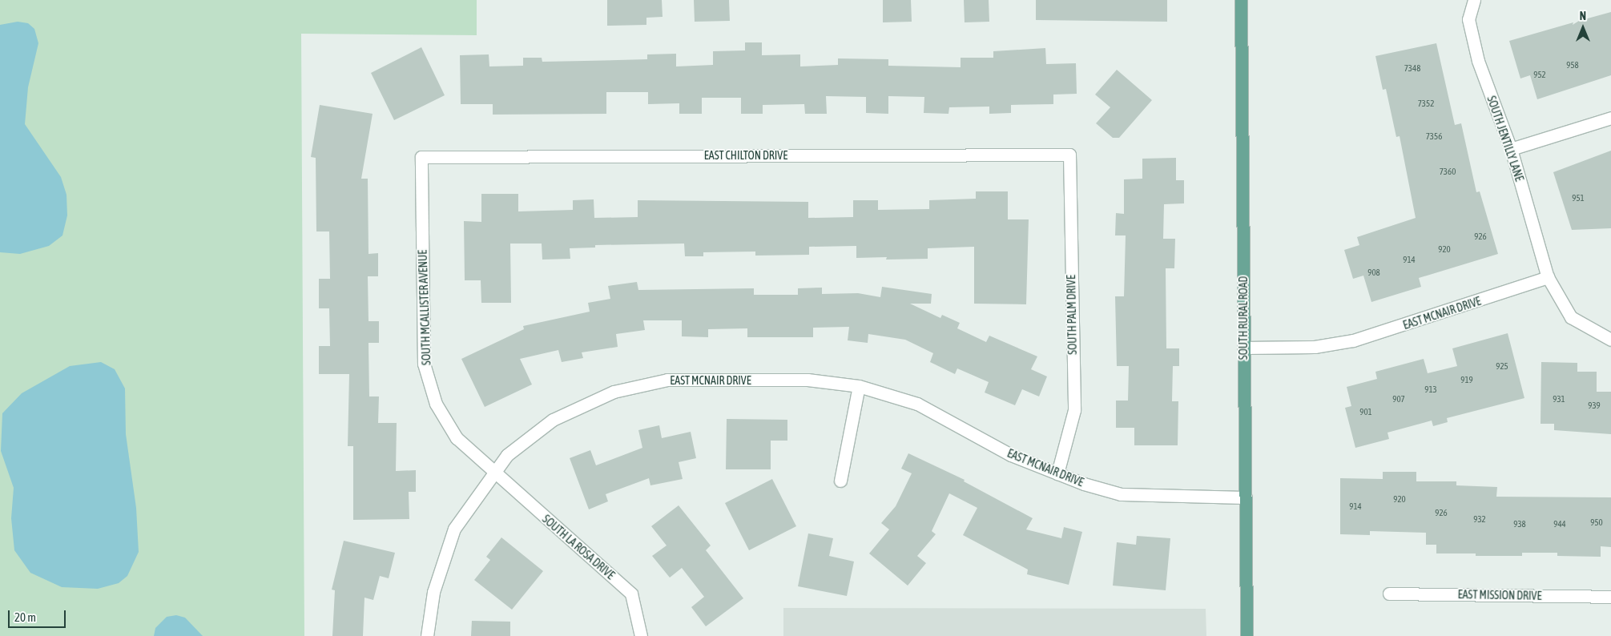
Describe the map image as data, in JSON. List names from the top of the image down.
{
  "streets": {
    "main road": ["SOUTH RURAL ROAD"],
    "street": [
      "SOUTH JENTILLY LANE",
      "EAST CHILTON DRIVE",
      "SOUTH MCALLISTER AVENUE",
      "EAST MCNAIR DRIVE",
      "SOUTH PALM DRIVE",
      "SOUTH LA ROSA DRIVE",
      "EAST MISSION DRIVE"
    ]
  },
  "crossings": [
    ["SOUTH JENTILLY LANE", "EAST MCNAIR DRIVE"],
    ["EAST CHILTON DRIVE", "SOUTH MCALLISTER AVENUE"],
    ["EAST CHILTON DRIVE", "SOUTH PALM DRIVE"],
    ["SOUTH MCALLISTER AVENUE", "EAST MCNAIR DRIVE"],
    ["SOUTH MCALLISTER AVENUE", "SOUTH LA ROSA DRIVE"],
    ["EAST MCNAIR DRIVE", "SOUTH PALM DRIVE"],
    ["EAST MCNAIR DRIVE", "SOUTH RURAL ROAD"],
    ["EAST MCNAIR DRIVE", "SOUTH LA ROSA DRIVE"]
  ],
  "house_numbers": [
    "958",
    "7348",
    "952",
    "7352",
    "7356",
    "7360",
    "951",
    "926",
    "920",
    "914",
    "908",
    "925",
    "919",
    "913",
    "907",
    "931",
    "939",
    "901",
    "920",
    "914",
    "926",
    "932",
    "950",
    "938",
    "944"
  ],
  "scale_bar": "20 m",
  "north": "top"
}
